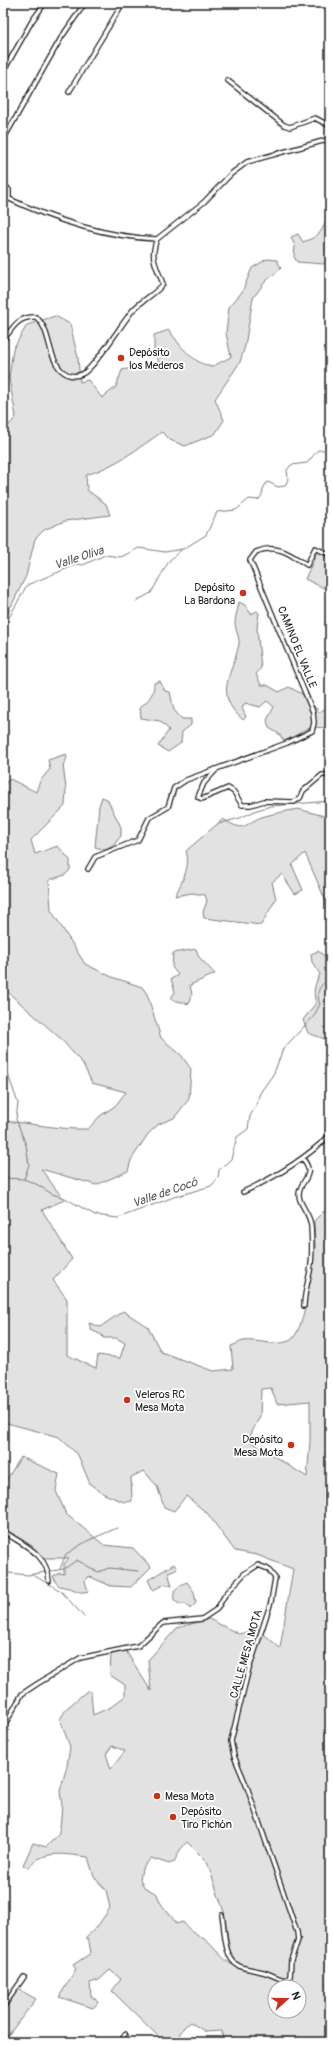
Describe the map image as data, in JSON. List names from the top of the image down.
{
  "streets": {
    "street": ["CAMINO EL VALLE", "CALLE MESA MOTA"]
  },
  "water": ["Valle Oliva", "Valle de Cocó"],
  "places": [
    "Depósito los Mederos",
    "Depósito La Bardona",
    "Veleros RC Mesa Mota",
    "Depósito Mesa Mota",
    "Mesa Mota",
    "Depósito Tiro Pichón"
  ],
  "north": "right"
}
